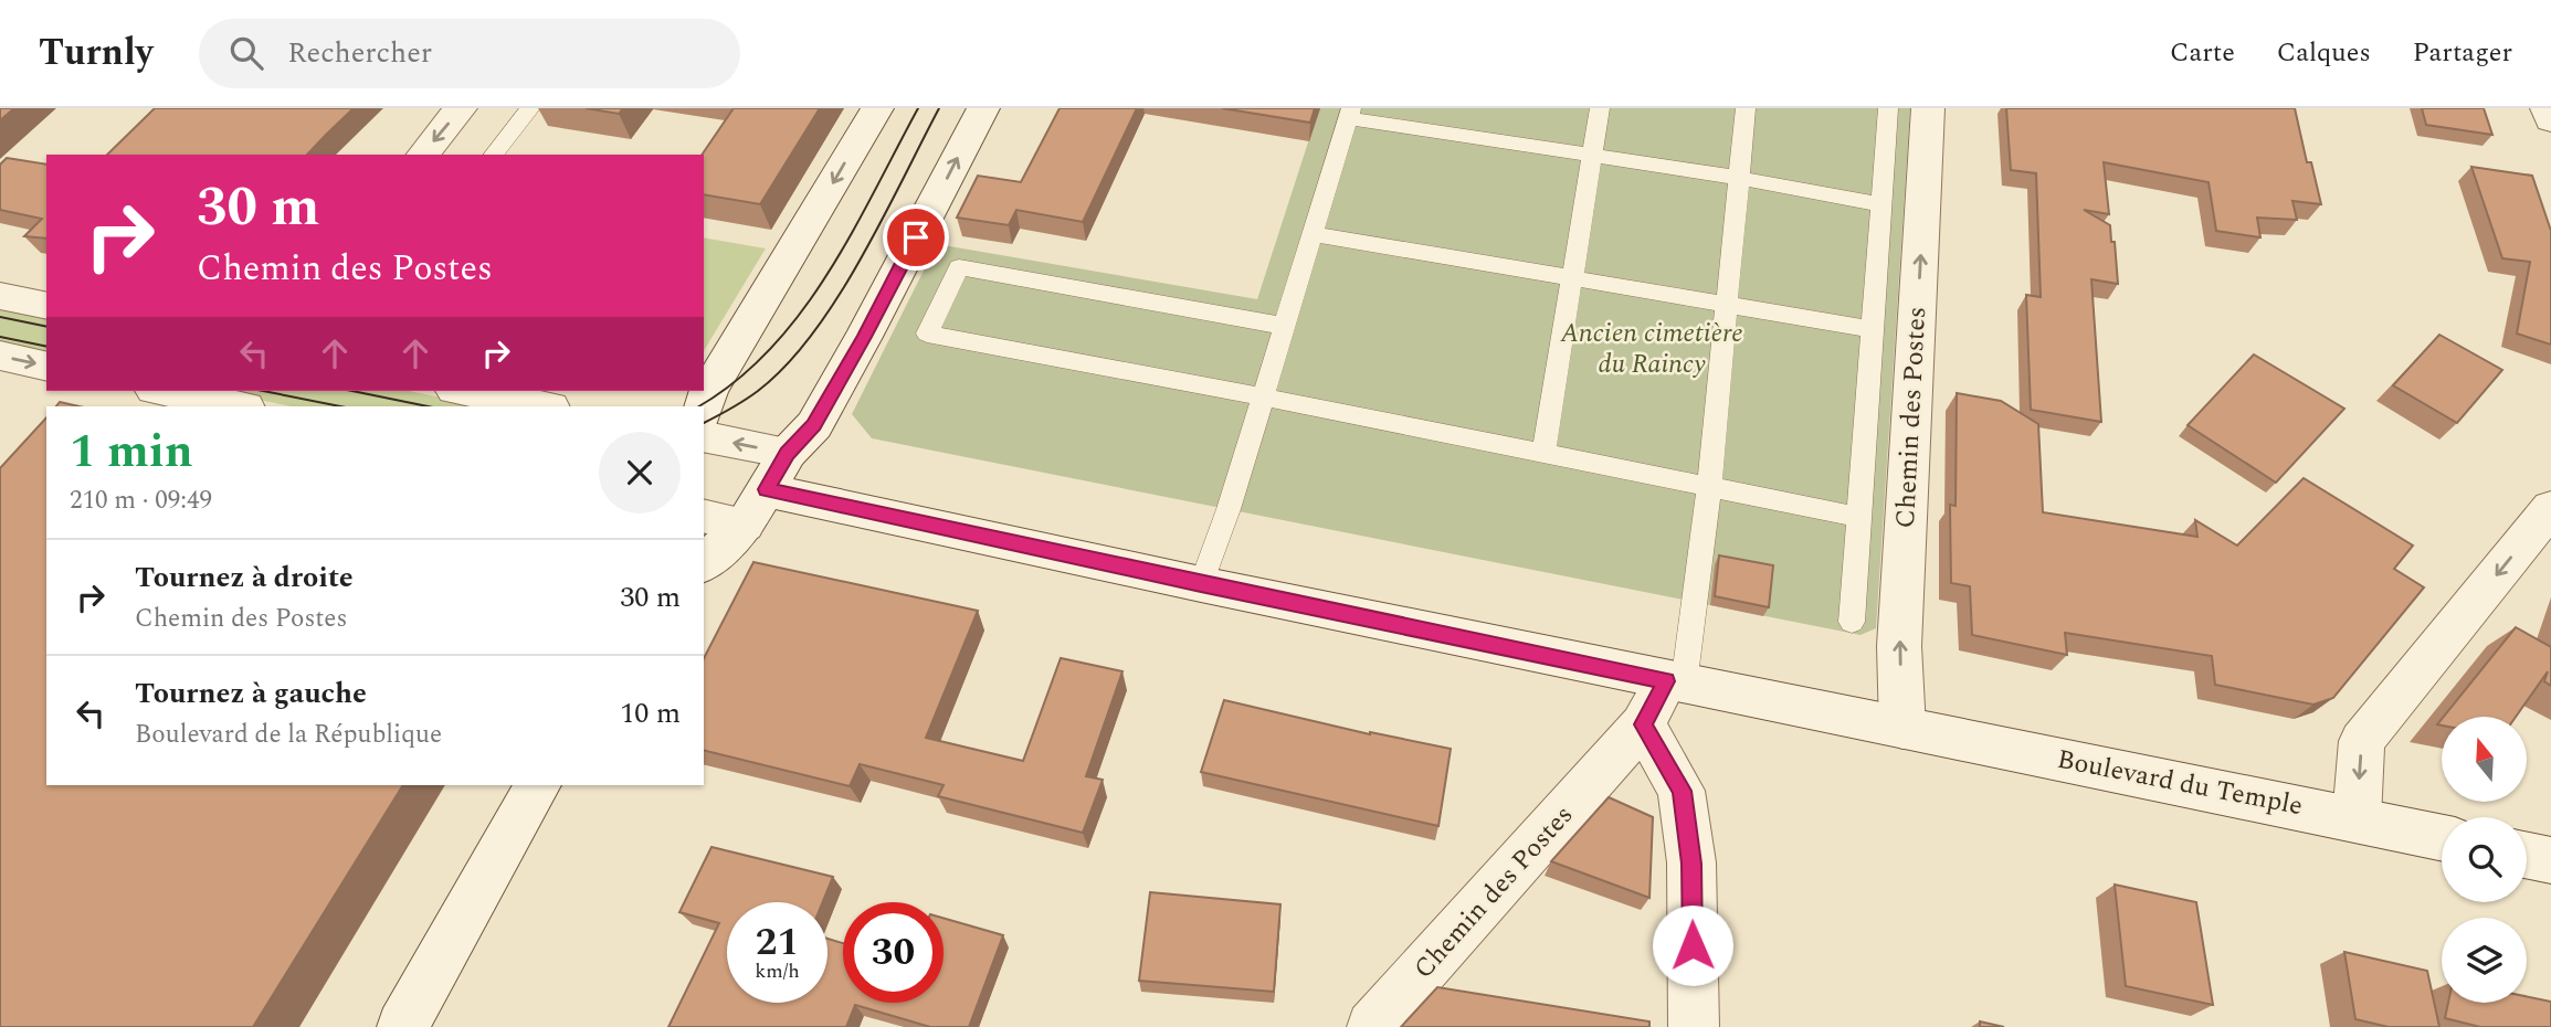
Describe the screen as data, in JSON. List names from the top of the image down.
{
  "streets": {
    "street": ["Chemin des Postes", "Boulevard du Temple"]
  },
  "crossings": [
    ["Chemin des Postes", "Boulevard du Temple"]
  ],
  "one_way": ["Chemin des Postes"],
  "parks": ["Ancien cimetière du Raincy"],
  "north": "top",
  "page": {
    "header": "Turnly",
    "search": "Rechercher",
    "nav": ["Carte", "Calques", "Partager"],
    "turn": ["30 m", "Chemin des Postes"],
    "heading": ["1 min", "210 m · 09:49"],
    "list": [
      {
        "name": "Tournez à droite",
        "note": "Chemin des Postes",
        "value": "30 m"
      },
      {
        "name": "Tournez à gauche",
        "note": "Boulevard de la République",
        "value": "10 m"
      }
    ],
    "speed": "21 km/h",
    "limit": "30"
  }
}
